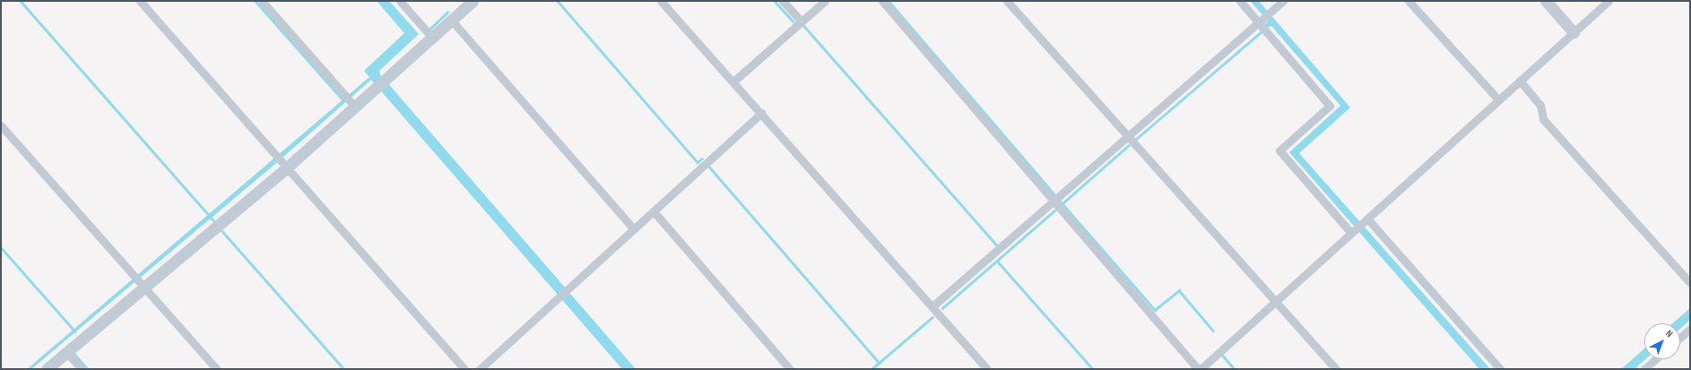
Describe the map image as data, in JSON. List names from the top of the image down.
{
  "north": "top right"
}
